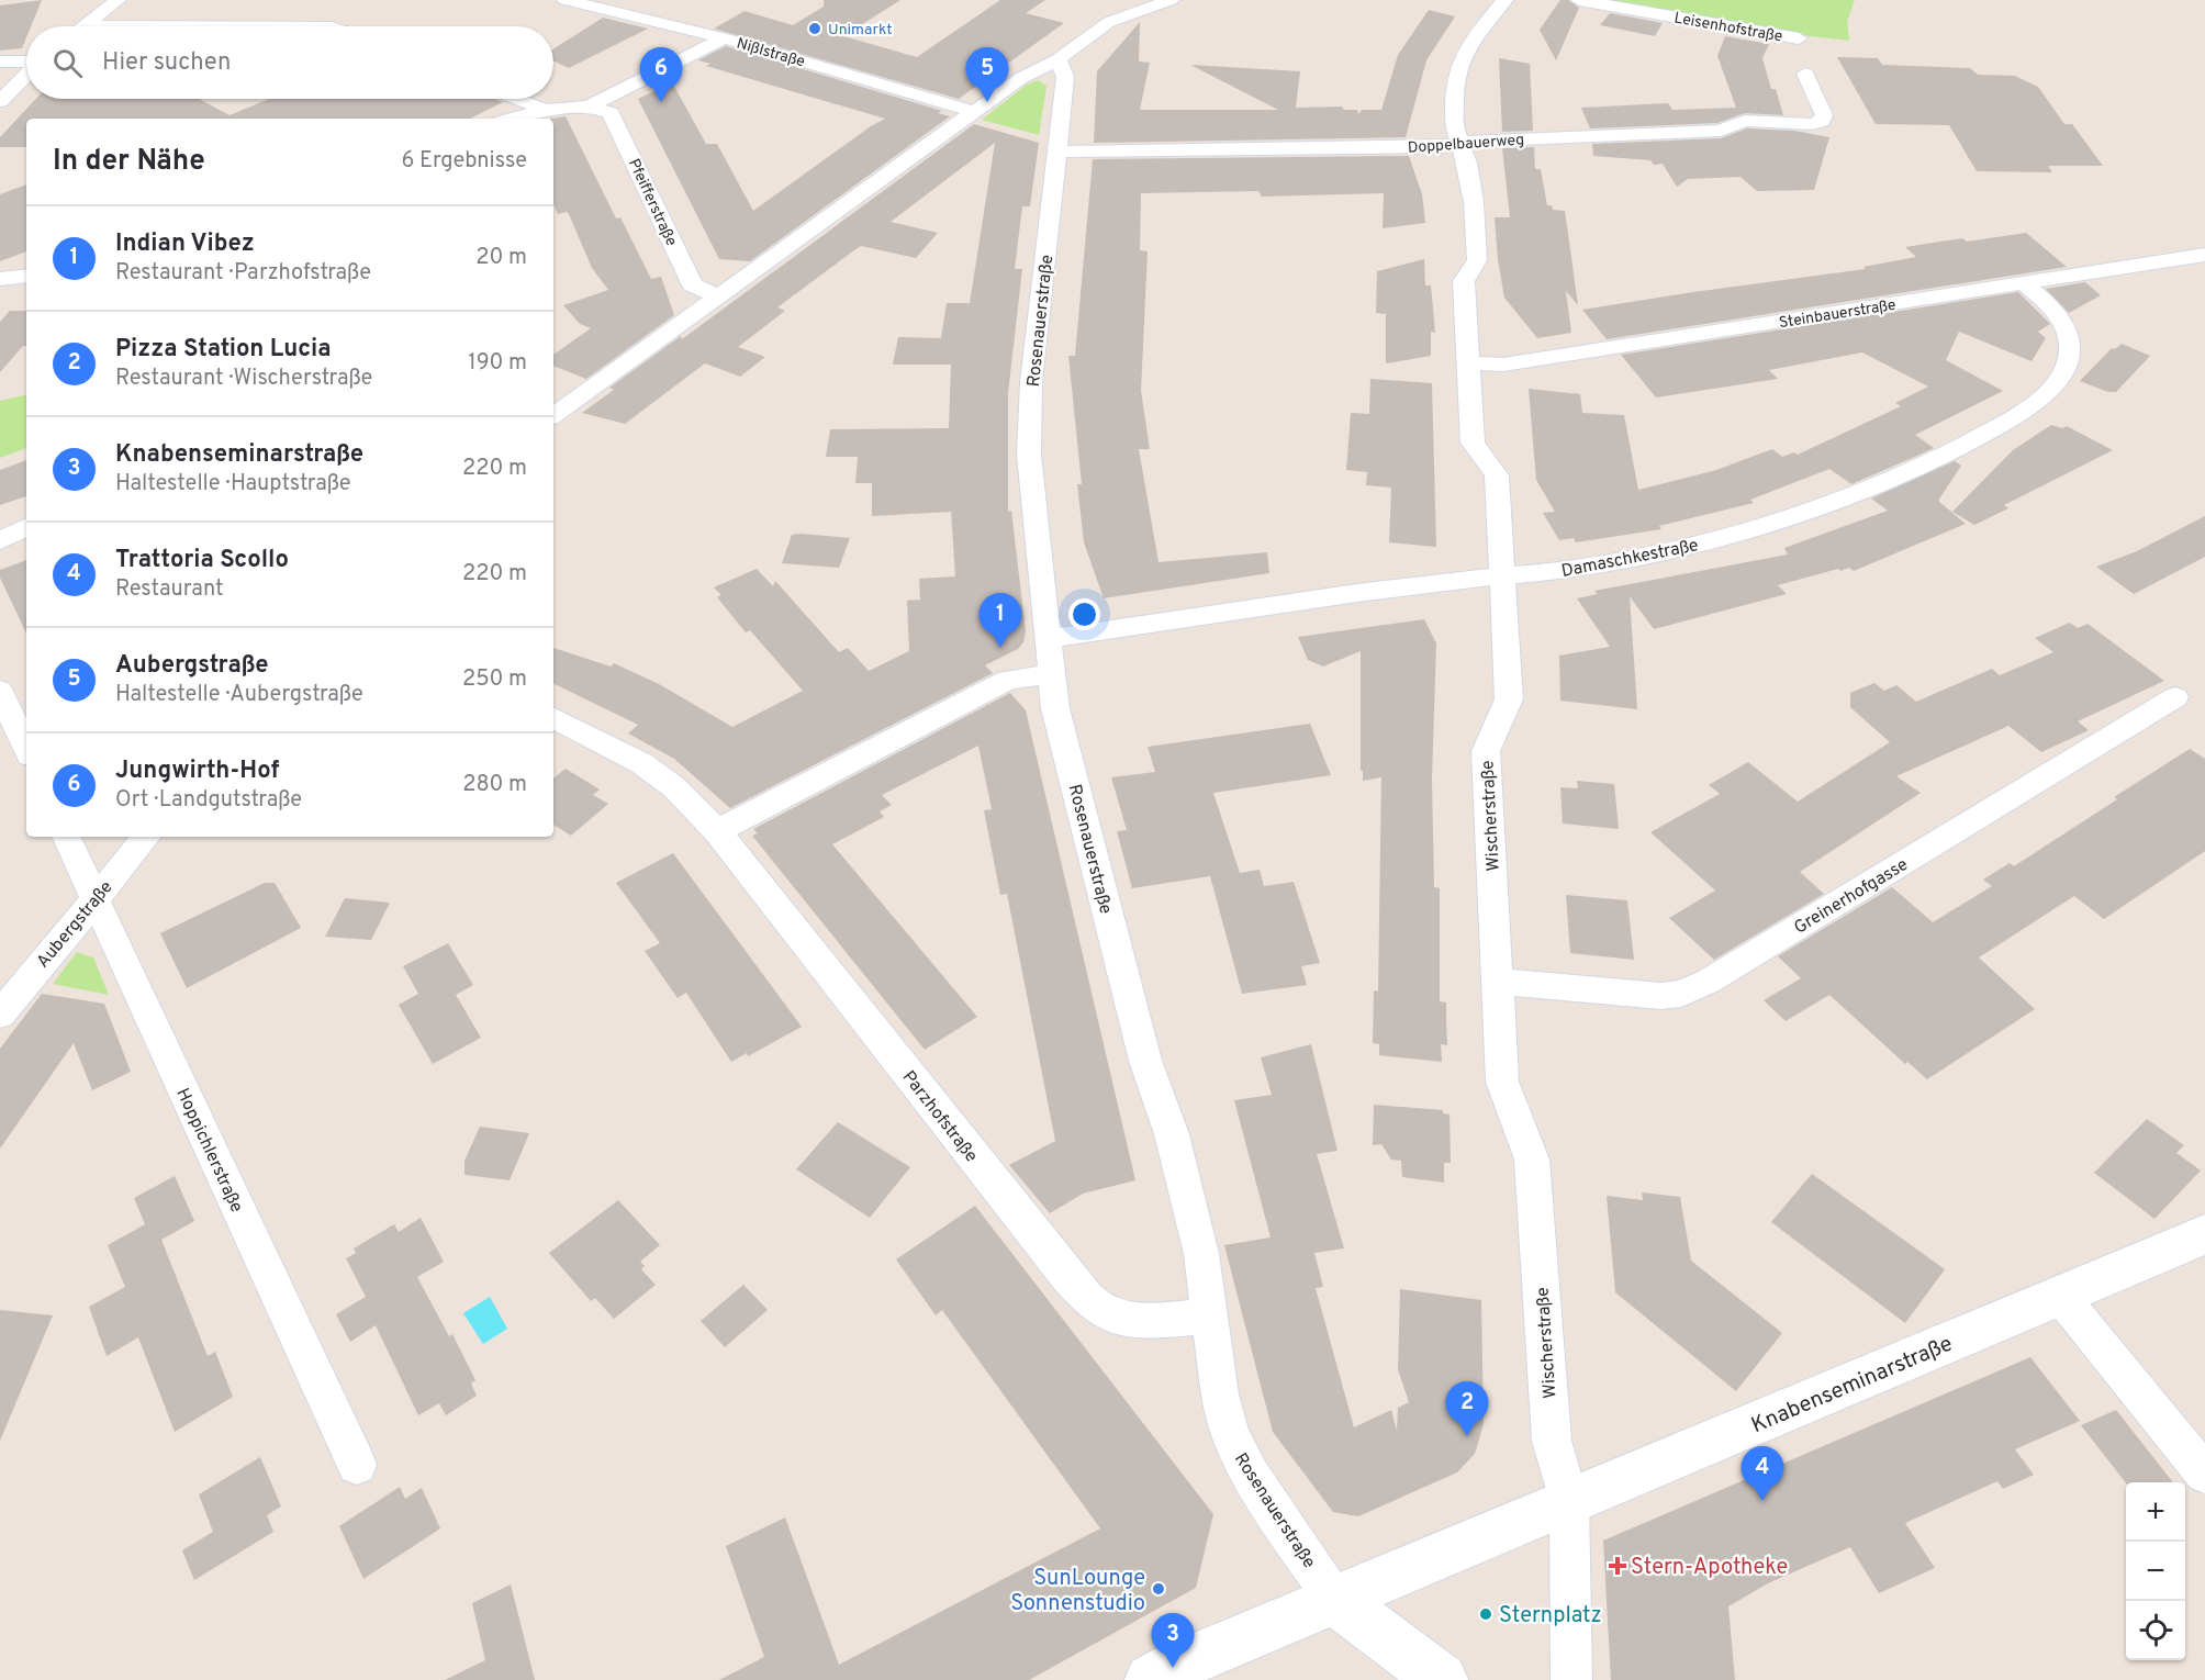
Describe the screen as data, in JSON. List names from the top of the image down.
{
  "streets": {
    "street": [
      "Leisenhofstraße",
      "Nißlstraße",
      "Doppelbauerweg",
      "Pfeifferstraße",
      "Steinbauerstraße",
      "Rosenauerstraße",
      "Damaschkestraße",
      "Wischerstraße",
      "Greinerhofgasse",
      "Aubergstraße",
      "Parzhofstraße",
      "Hoppichlerstraße",
      "Knabenseminarstraße"
    ]
  },
  "crossings": [
    ["Doppelbauerweg", "Rosenauerstraße"],
    ["Doppelbauerweg", "Wischerstraße"],
    ["Steinbauerstraße", "Damaschkestraße"],
    ["Steinbauerstraße", "Wischerstraße"],
    ["Rosenauerstraße", "Damaschkestraße"],
    ["Rosenauerstraße", "Parzhofstraße"],
    ["Rosenauerstraße", "Knabenseminarstraße"],
    ["Damaschkestraße", "Wischerstraße"],
    ["Wischerstraße", "Greinerhofgasse"],
    ["Wischerstraße", "Knabenseminarstraße"],
    ["Aubergstraße", "Hoppichlerstraße"]
  ],
  "places": {
    "other": ["Unimarkt", "SunLounge Sonnenstudio", "Sternplatz"],
    "health": ["Stern-Apotheke"]
  },
  "page": {
    "search": "Hier suchen",
    "pins": [
      "5",
      "6",
      "1",
      "2",
      "4",
      "3"
    ],
    "heading": ["In der Nähe", "6 Ergebnisse"],
    "list": [
      {
        "mark": "1",
        "name": "Indian Vibez",
        "note": "Restaurant · Parzhofstraße",
        "value": "20 m"
      },
      {
        "mark": "2",
        "name": "Pizza Station Lucia",
        "note": "Restaurant · Wischerstraße",
        "value": "190 m"
      },
      {
        "mark": "3",
        "name": "Knabenseminarstraße",
        "note": "Haltestelle · Hauptstraße",
        "value": "220 m"
      },
      {
        "mark": "4",
        "name": "Trattoria Scollo",
        "note": "Restaurant",
        "value": "220 m"
      },
      {
        "mark": "5",
        "name": "Aubergstraße",
        "note": "Haltestelle · Aubergstraße",
        "value": "250 m"
      },
      {
        "mark": "6",
        "name": "Jungwirth-Hof",
        "note": "Ort · Landgutstraße",
        "value": "280 m"
      }
    ],
    "map_buttons": ["+", "−"]
  }
}
